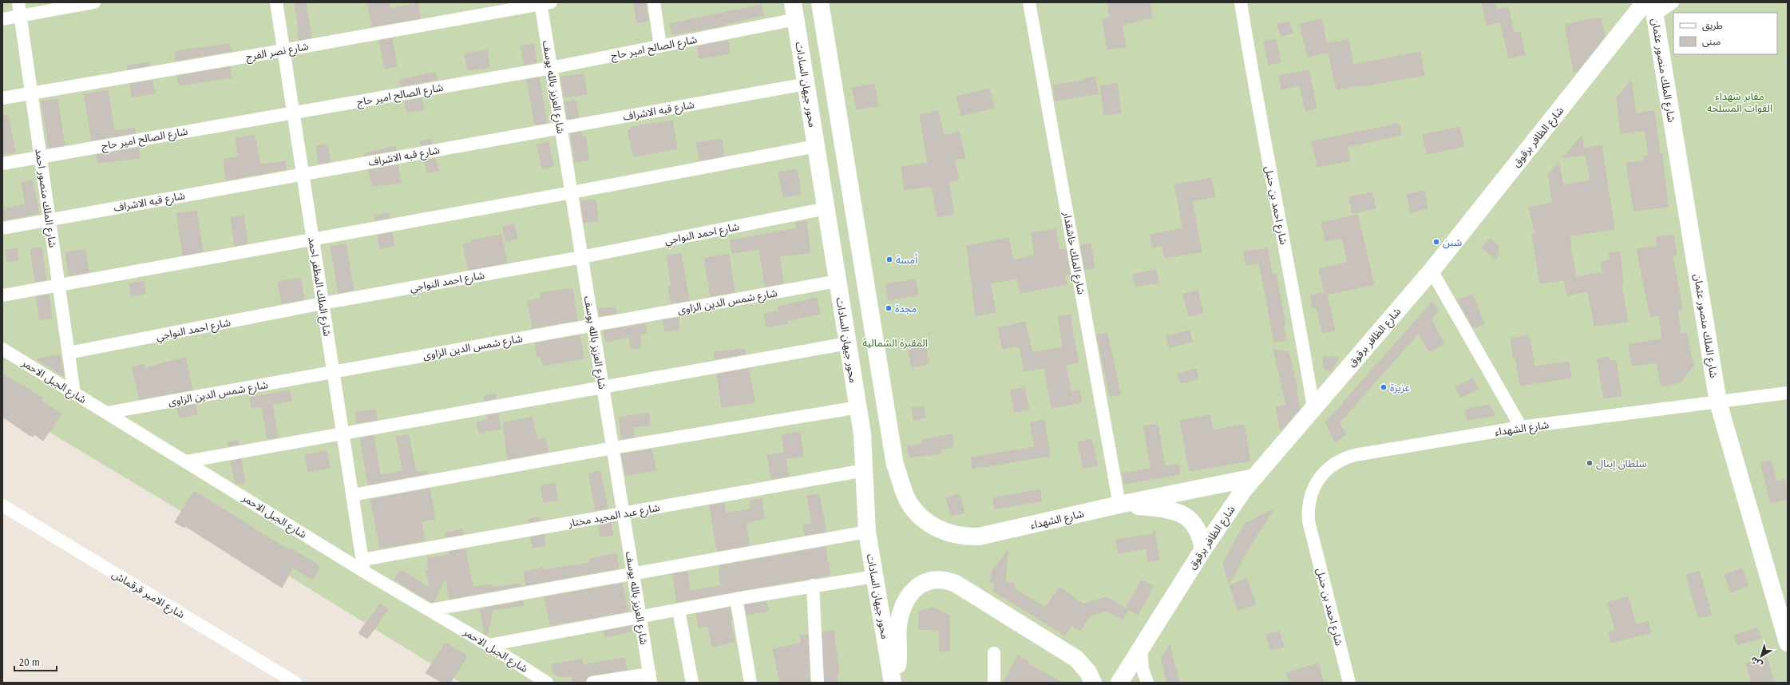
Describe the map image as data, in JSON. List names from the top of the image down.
{
  "streets": {
    "main road": [
      "شارع الملك منصور عثمان",
      "محور جيهان السادات",
      "شارع الظافر برقوق",
      "شارع الشهداء"
    ],
    "street": [
      "شارع الصالح امير حاج",
      "شارع نصر الفرج",
      "شارع العزيز بالله يوسف",
      "شارع قبه الاشراف",
      "شارع الملك منصور احمد",
      "شارع احمد بن حنبل",
      "شارع احمد النواجي",
      "شارع الملك خاشقدار",
      "شارع الملك المظفر احمد",
      "شارع شمس الدين الزاوى",
      "شارع الجبل الاحمر",
      "شارع عبد المجيد مختار",
      "شارع الامير قرقماش"
    ]
  },
  "crossings": [
    ["شارع الصالح امير حاج", "محور جيهان السادات"],
    ["شارع الصالح امير حاج", "شارع العزيز بالله يوسف"],
    ["شارع الصالح امير حاج", "شارع الملك منصور احمد"],
    ["شارع الصالح امير حاج", "شارع الملك المظفر احمد"],
    ["شارع نصر الفرج", "شارع العزيز بالله يوسف"],
    ["شارع نصر الفرج", "شارع الملك منصور احمد"],
    ["شارع نصر الفرج", "شارع الملك المظفر احمد"],
    ["شارع الملك منصور عثمان", "شارع الظافر برقوق"],
    ["شارع الملك منصور عثمان", "شارع الشهداء"],
    ["محور جيهان السادات", "شارع قبه الاشراف"],
    ["محور جيهان السادات", "شارع احمد النواجي"],
    ["محور جيهان السادات", "شارع شمس الدين الزاوى"],
    ["محور جيهان السادات", "شارع عبد المجيد مختار"],
    ["شارع العزيز بالله يوسف", "شارع قبه الاشراف"],
    ["شارع العزيز بالله يوسف", "شارع احمد النواجي"],
    ["شارع العزيز بالله يوسف", "شارع شمس الدين الزاوى"],
    ["شارع العزيز بالله يوسف", "شارع عبد المجيد مختار"],
    ["شارع قبه الاشراف", "شارع الملك منصور احمد"],
    ["شارع قبه الاشراف", "شارع الملك المظفر احمد"],
    ["شارع الظافر برقوق", "شارع احمد بن حنبل"],
    ["شارع الظافر برقوق", "شارع الشهداء"],
    ["شارع الملك منصور احمد", "شارع احمد النواجي"],
    ["شارع الملك منصور احمد", "شارع الجبل الاحمر"],
    ["شارع احمد بن حنبل", "شارع الشهداء"],
    ["شارع احمد النواجي", "شارع الملك المظفر احمد"],
    ["شارع الملك خاشقدار", "شارع الشهداء"],
    ["شارع الملك المظفر احمد", "شارع شمس الدين الزاوى"],
    ["شارع الملك المظفر احمد", "شارع الجبل الاحمر"],
    ["شارع الملك المظفر احمد", "شارع عبد المجيد مختار"],
    ["شارع شمس الدين الزاوى", "شارع الجبل الاحمر"],
    ["شارع الجبل الاحمر", "شارع عبد المجيد مختار"]
  ],
  "parks": ["مقابر شهداء القوات المسلحه", "المقبرة الشمالية"],
  "places": [
    "شبن",
    "أمسة",
    "مجدة",
    "عزيزة",
    "سلطان إينال"
  ],
  "legend": ["طريق", "مبنى"],
  "scale_bar": "20 m",
  "north": "bottom left"
}
